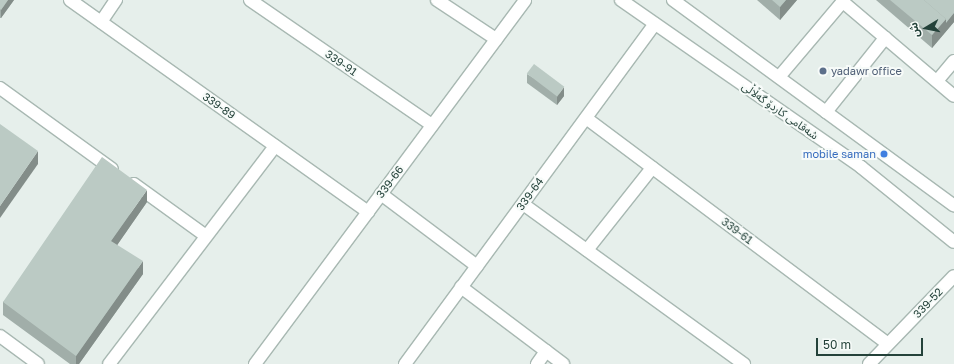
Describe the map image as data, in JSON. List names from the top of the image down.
{
  "streets": {
    "street": [
      "339-91",
      "339-89",
      "شەقامی کاردۆ گەڵاڵی",
      "339-66",
      "339-64",
      "339-61",
      "339-52"
    ]
  },
  "crossings": [
    ["339-91", "339-66"],
    ["339-89", "339-66"],
    ["شەقامی کاردۆ گەڵاڵی", "339-64"],
    ["339-64", "339-61"],
    ["339-61", "339-52"]
  ],
  "places": ["yadawr office", "mobile saman"],
  "scale_bar": "50 m",
  "north": "left"
}
